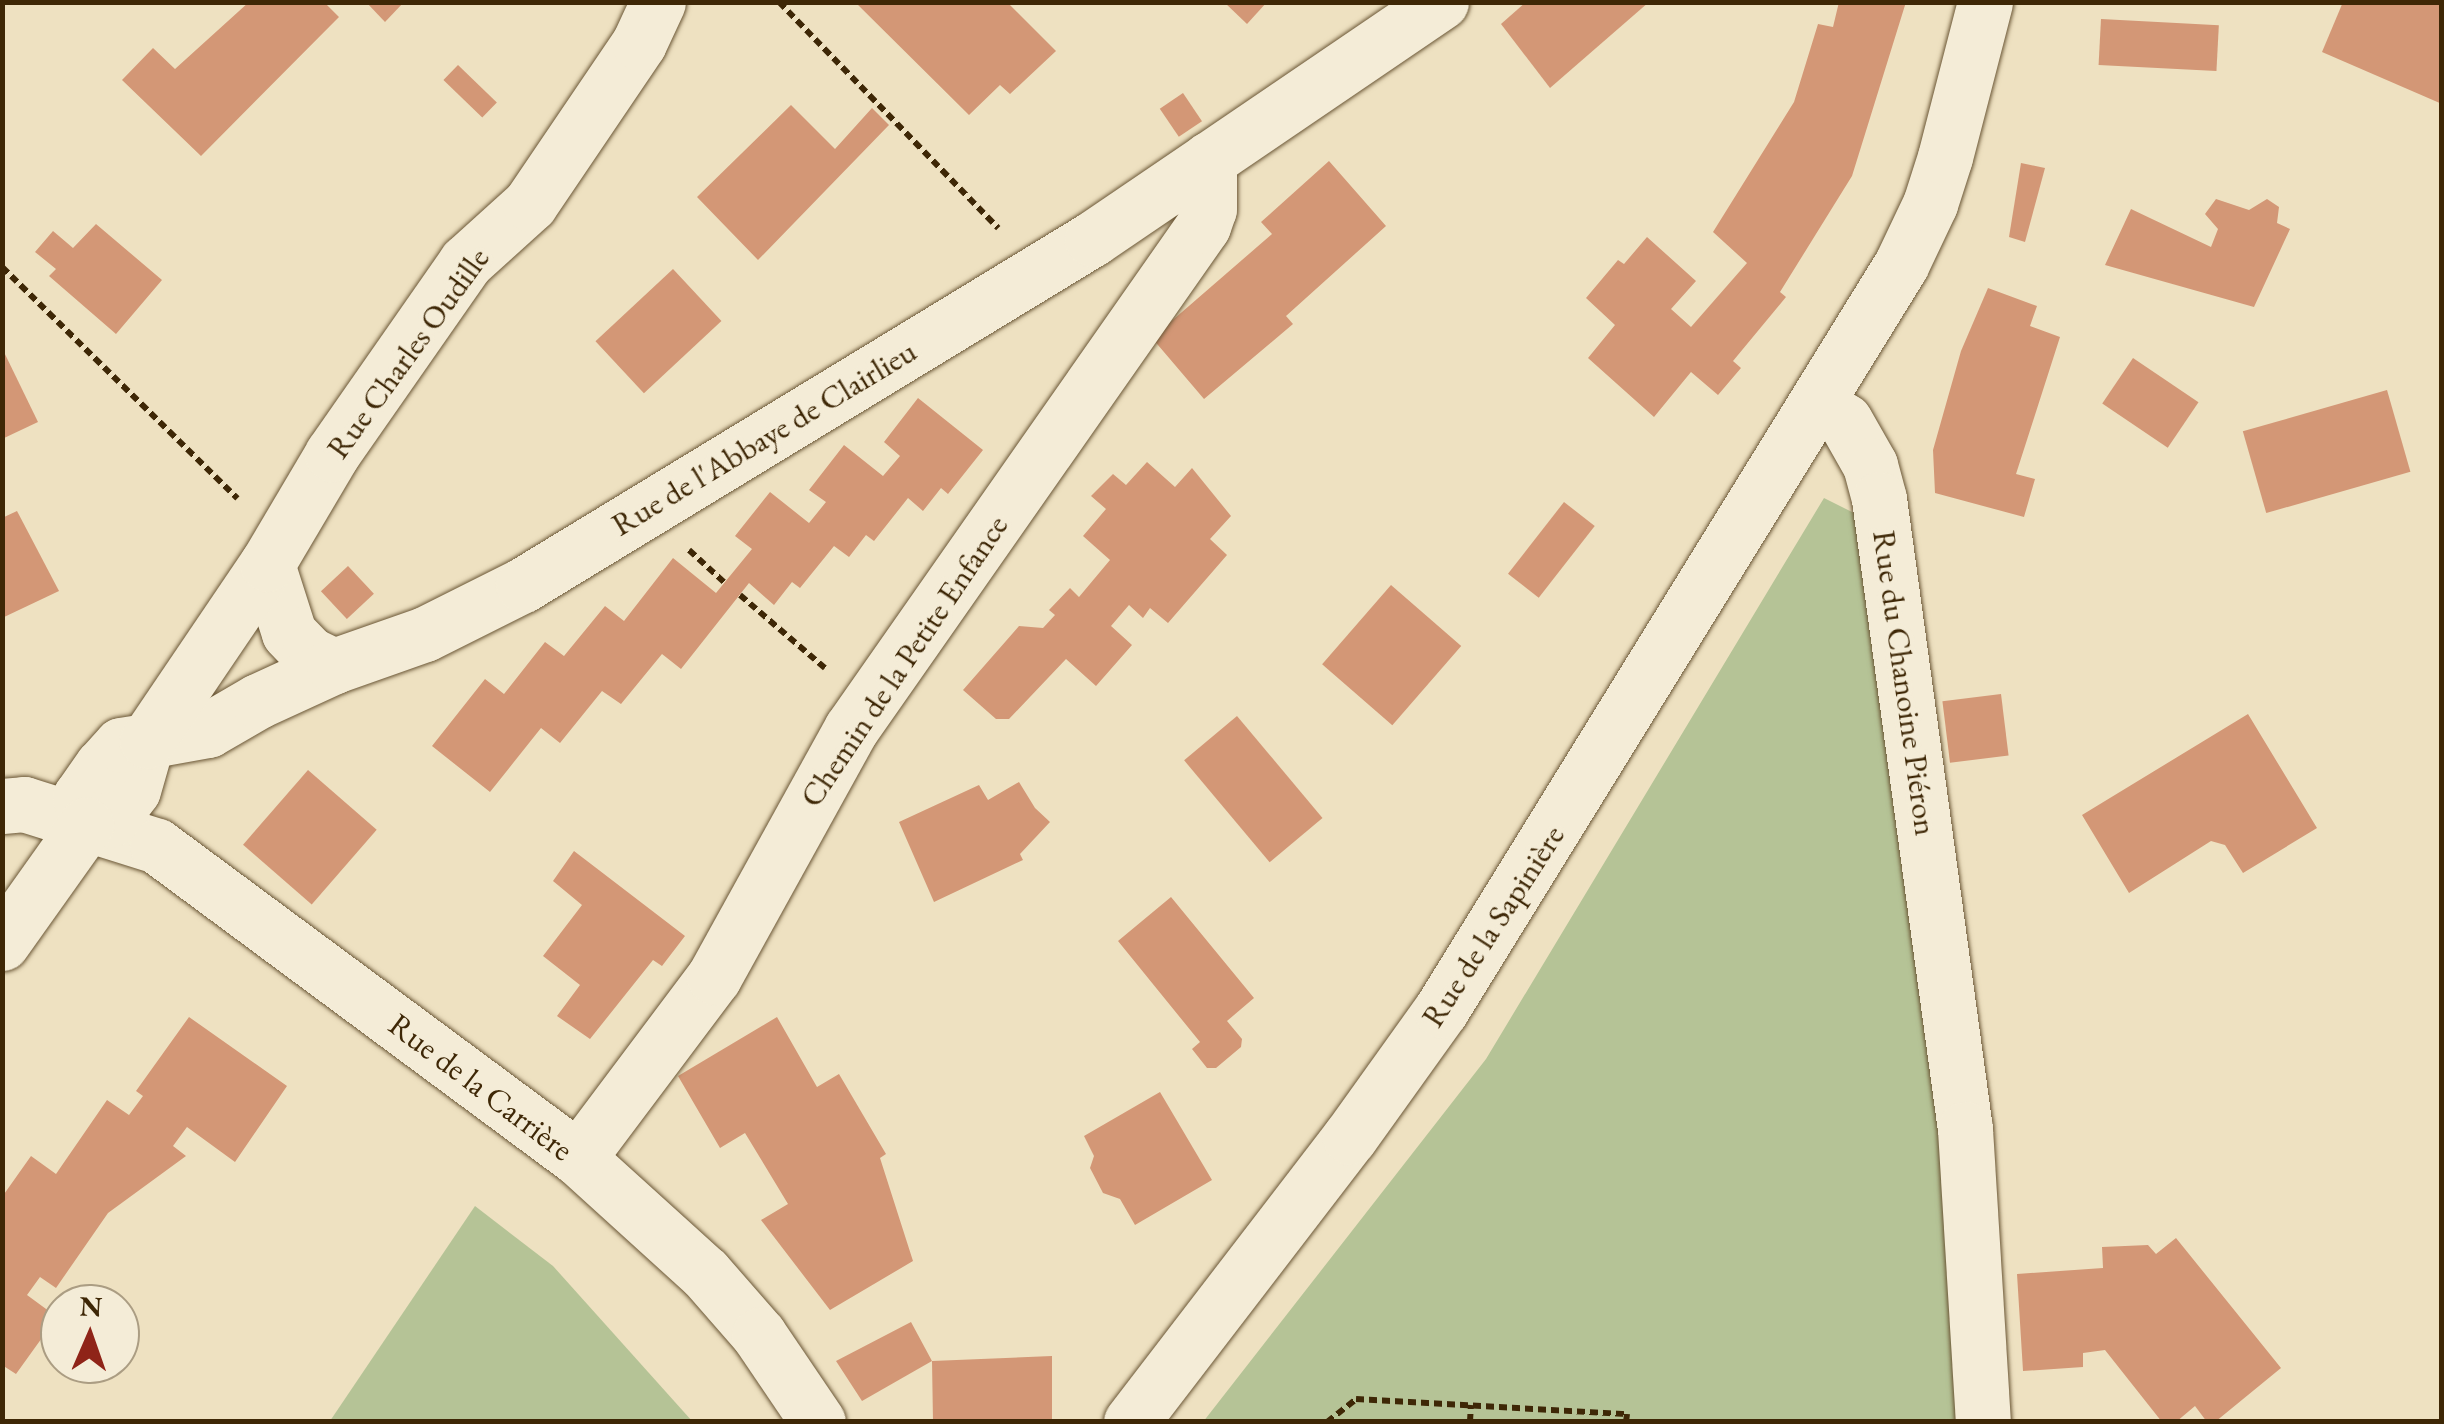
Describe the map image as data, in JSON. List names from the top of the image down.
{
  "streets": {
    "street": [
      "Rue Charles Oudille",
      "Rue de l'Abbaye de Clairlieu",
      "Chemin de la Petite Enfance",
      "Rue du Chanoine Piéron",
      "Rue de la Sapinière",
      "Rue de la Carrière"
    ]
  },
  "crossings": [
    ["Rue Charles Oudille", "Rue de l'Abbaye de Clairlieu"],
    ["Rue de l'Abbaye de Clairlieu", "Chemin de la Petite Enfance"],
    ["Chemin de la Petite Enfance", "Rue de la Carrière"],
    ["Rue du Chanoine Piéron", "Rue de la Sapinière"]
  ],
  "north": "top"
}
